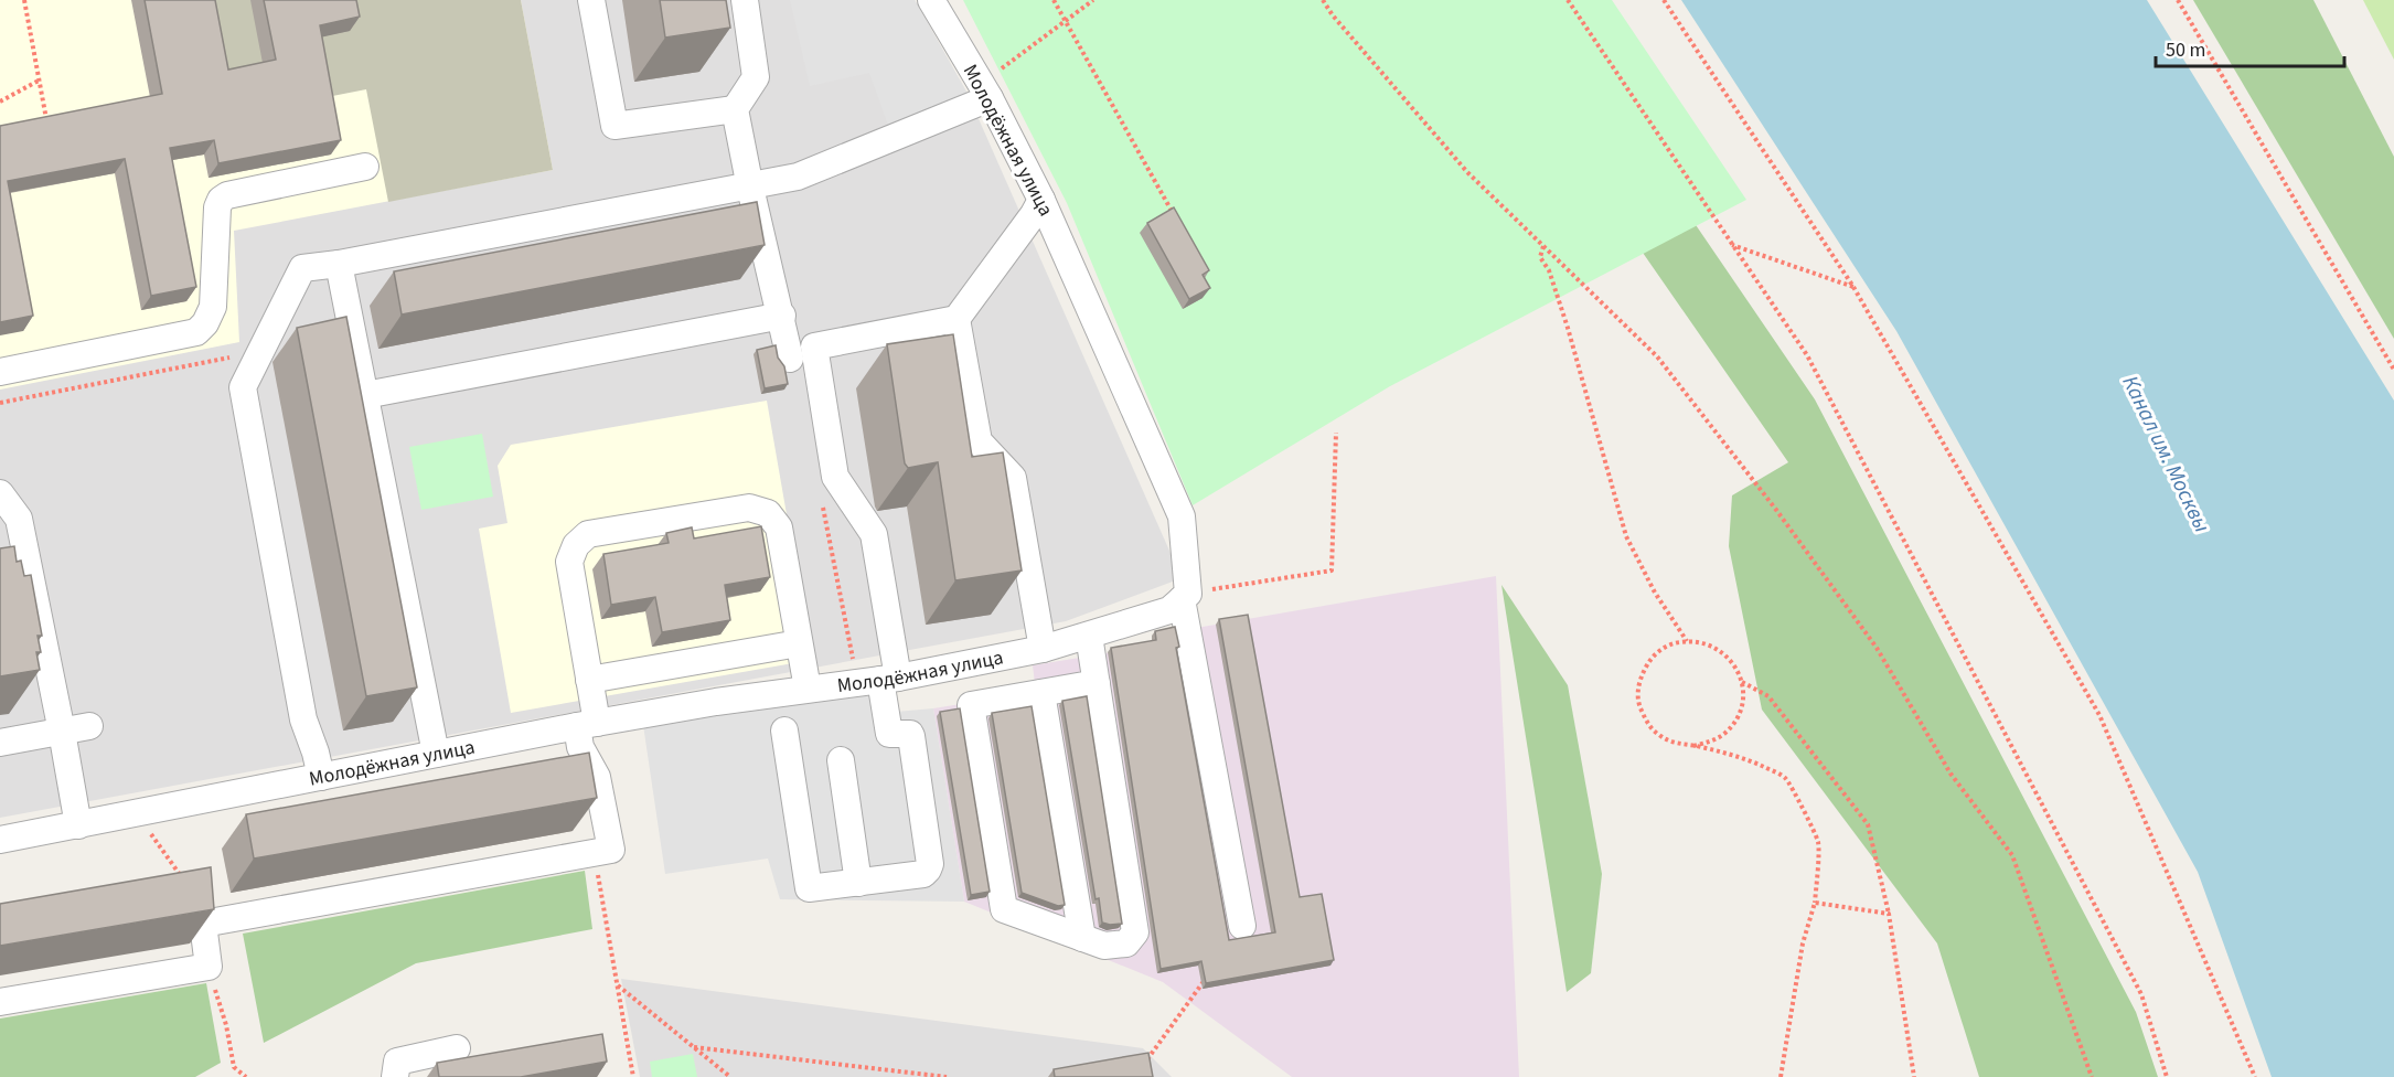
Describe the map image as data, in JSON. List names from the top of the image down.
{
  "streets": {
    "street": ["Молодёжная улица"]
  },
  "water": ["Канал им. Москвы"],
  "scale_bar": "50 m"
}
